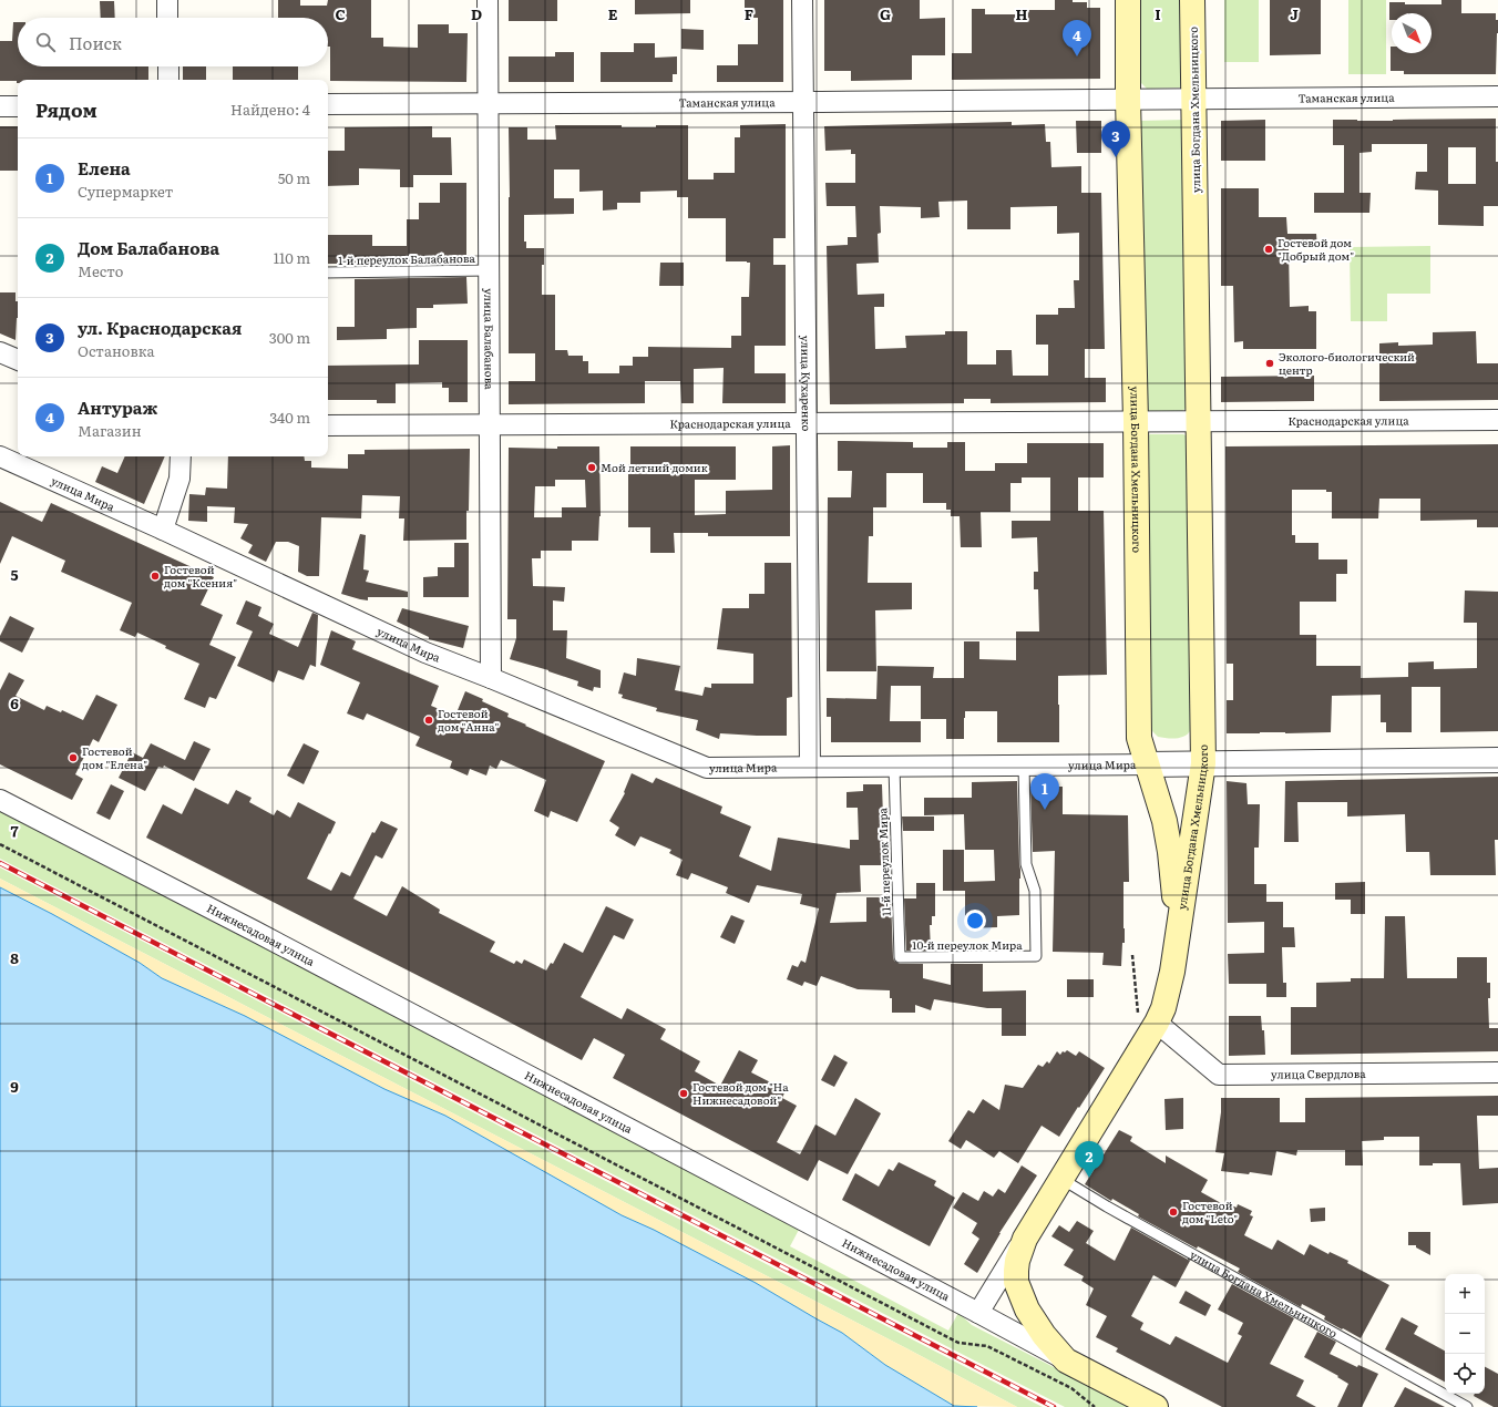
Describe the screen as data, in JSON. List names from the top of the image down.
{
  "streets": {
    "main road": ["улица Богдана Хмельницкого", "Нижнесадовая улица"],
    "street": [
      "Таманская улица",
      "улица Балабанова",
      "улица Кухаренко",
      "Краснодарская улица",
      "улица Мира",
      "улица Свердлова"
    ],
    "lane": ["1-й переулок Балабанова", "11-й переулок Мира", "10-й переулок Мира"]
  },
  "crossings": [
    ["Таманская улица", "улица Богдана Хмельницкого"],
    ["Таманская улица", "улица Балабанова"],
    ["Таманская улица", "улица Кухаренко"],
    ["улица Богдана Хмельницкого", "Краснодарская улица"],
    ["улица Богдана Хмельницкого", "улица Мира"],
    ["улица Богдана Хмельницкого", "Нижнесадовая улица"],
    ["улица Богдана Хмельницкого", "улица Свердлова"],
    ["1-й переулок Балабанова", "улица Балабанова"],
    ["улица Балабанова", "Краснодарская улица"],
    ["улица Балабанова", "улица Мира"],
    ["улица Кухаренко", "Краснодарская улица"],
    ["улица Кухаренко", "улица Мира"],
    ["улица Мира", "11-й переулок Мира"],
    ["улица Мира", "10-й переулок Мира"],
    ["11-й переулок Мира", "10-й переулок Мира"]
  ],
  "places": [
    "Гостевой дом \"Добрый дом\"",
    "Эколого-биологический центр",
    "Мой летний домик",
    "Гостевой дом \"Ксения\"",
    "Гостевой дом \"Анна\"",
    "Гостевой дом \"Елена\"",
    "Гостевой дом \"На Нижнесадовой\"",
    "Гостевой дом \"Leto\""
  ],
  "north": "bottom right",
  "page": {
    "search": "Поиск",
    "pins": [
      "4",
      "3",
      "1",
      "2"
    ],
    "heading": ["Рядом", "Найдено: 4"],
    "list": [
      {
        "mark": "1",
        "name": "Елена",
        "note": "Супермаркет",
        "value": "50 m"
      },
      {
        "mark": "2",
        "name": "Дом Балабанова",
        "note": "Место",
        "value": "110 m"
      },
      {
        "mark": "3",
        "name": "ул. Краснодарская",
        "note": "Остановка",
        "value": "300 m"
      },
      {
        "mark": "4",
        "name": "Антураж",
        "note": "Магазин",
        "value": "340 m"
      }
    ],
    "map_buttons": ["+", "−"]
  },
  "grid": {
    "columns": [
      "C",
      "D",
      "E",
      "F",
      "G",
      "H",
      "I",
      "J"
    ],
    "rows": [
      "5",
      "6",
      "7",
      "8",
      "9"
    ]
  }
}
